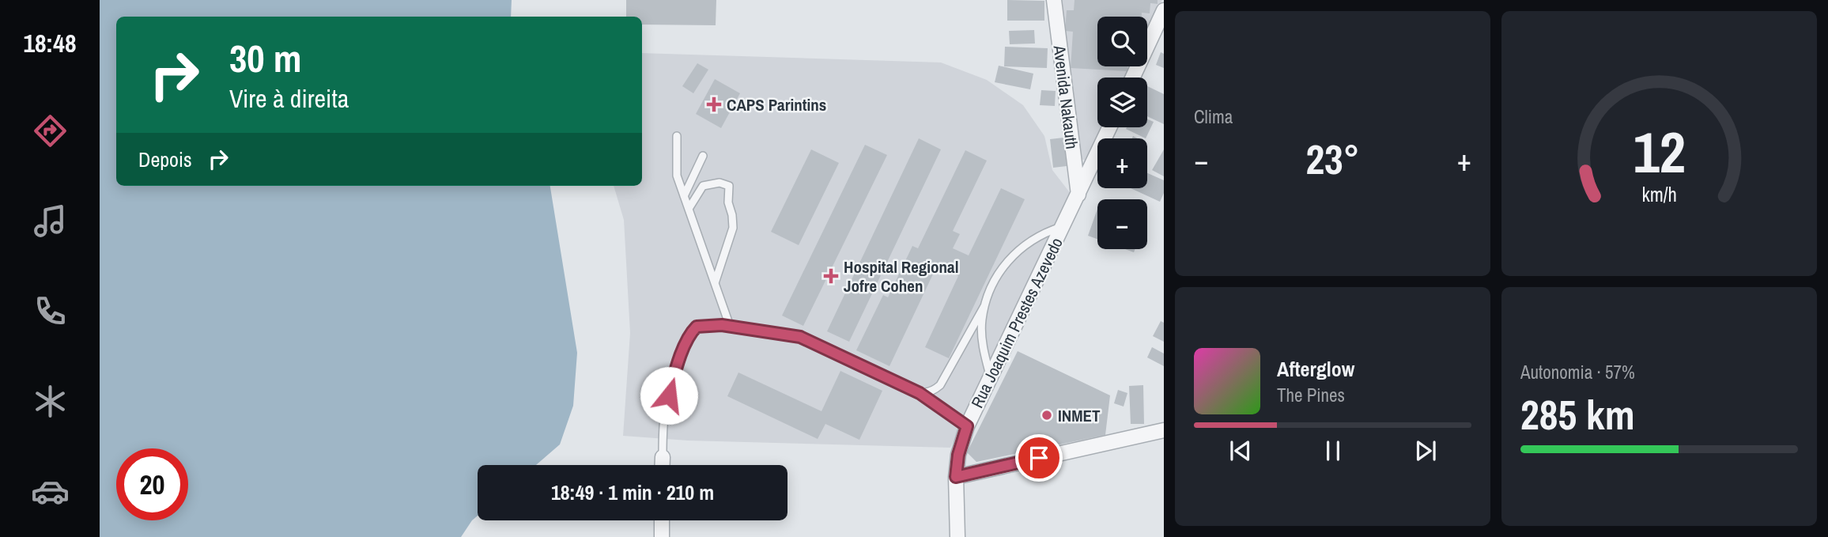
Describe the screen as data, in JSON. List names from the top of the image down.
{
  "streets": {
    "street": ["Avenida Nakauth", "Rua Joaquim Prestes Azevedo"]
  },
  "crossings": [
    ["Avenida Nakauth", "Rua Joaquim Prestes Azevedo"]
  ],
  "places": {
    "health": ["CAPS Parintins", "Hospital Regional Jofre Cohen"],
    "other": ["INMET"]
  },
  "page": {
    "tabs": "18:48",
    "tile": [
      "Clima",
      ["Autonomia · 57%", "285 km"]
    ],
    "map_buttons": ["+", "−"],
    "turn": ["30 m", "Vire à direita"],
    "then": "Depois",
    "heat": ["−", "23°", "+"],
    "song": ["Afterglow", "The Pines"],
    "limit": "20",
    "trip": "18:49 · 1 min · 210 m",
    "gauge": ["12", "km/h"]
  }
}
